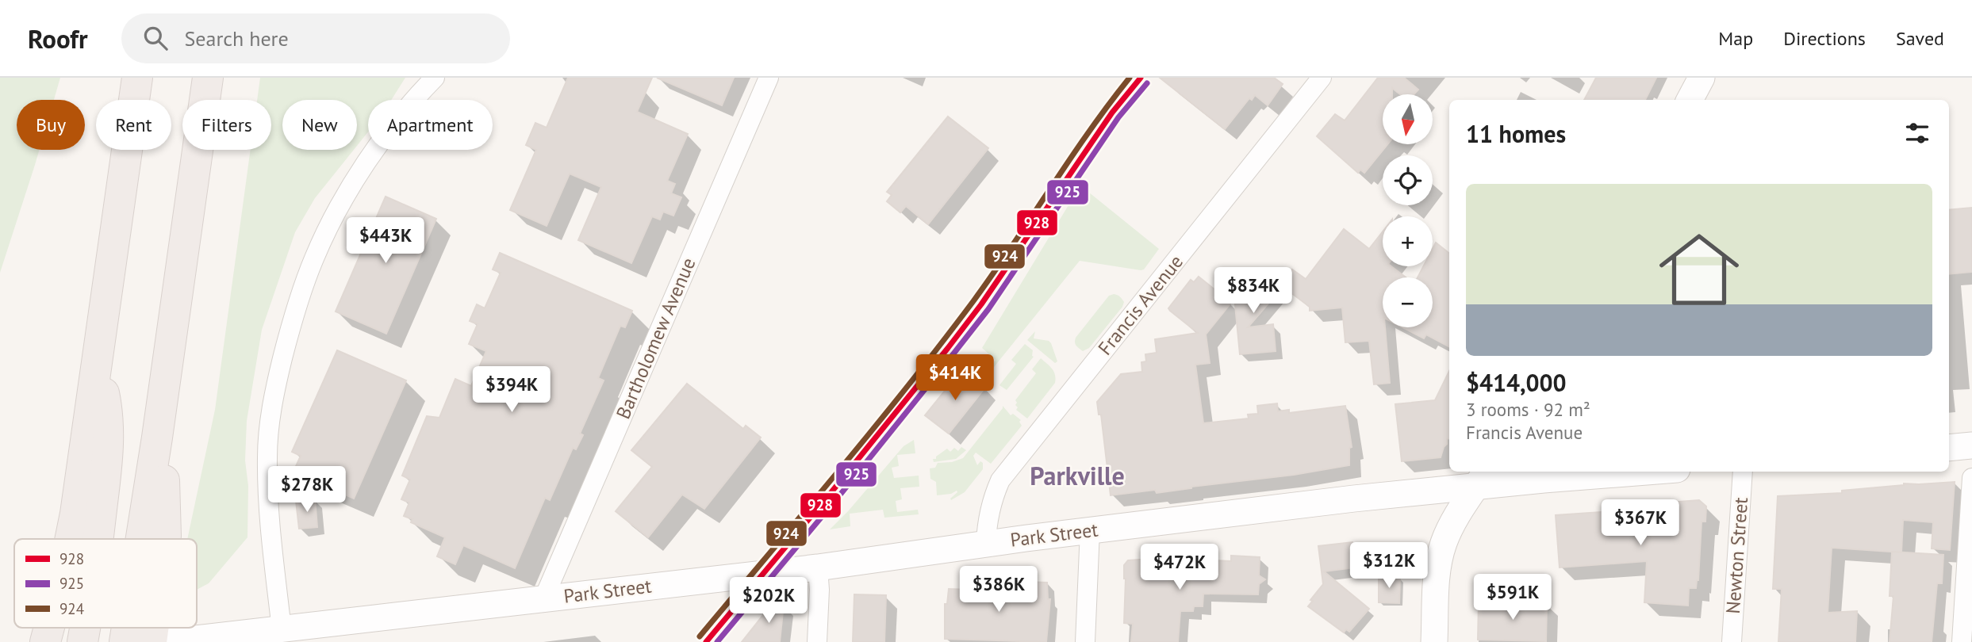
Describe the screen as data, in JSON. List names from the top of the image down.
{
  "streets": {
    "main road": ["Park Street"],
    "street": ["Francis Avenue", "Bartholomew Avenue", "Newton Street"]
  },
  "crossings": [
    ["Francis Avenue", "Park Street"],
    ["Bartholomew Avenue", "Park Street"]
  ],
  "districts": ["Parkville"],
  "lines": ["transit line 928", "transit line 924", "transit line 925"],
  "legend": ["928", "925", "924"],
  "north": "bottom",
  "page": {
    "header": "Roofr",
    "search": "Search here",
    "nav": ["Map", "Directions", "Saved"],
    "map_buttons": ["+", "−"],
    "chip": [
      "Buy",
      "Rent",
      "Filters",
      "New",
      "Apartment"
    ],
    "heading": "11 homes",
    "list": [
      {
        "name": "$414,000",
        "note": "3 rooms · 92 m² · Francis Avenue"
      }
    ],
    "price": [
      "$443K",
      "$834K",
      "$414K",
      "$394K",
      "$278K",
      "$367K",
      "$312K",
      "$472K",
      "$386K",
      "$591K",
      "$202K"
    ]
  }
}
